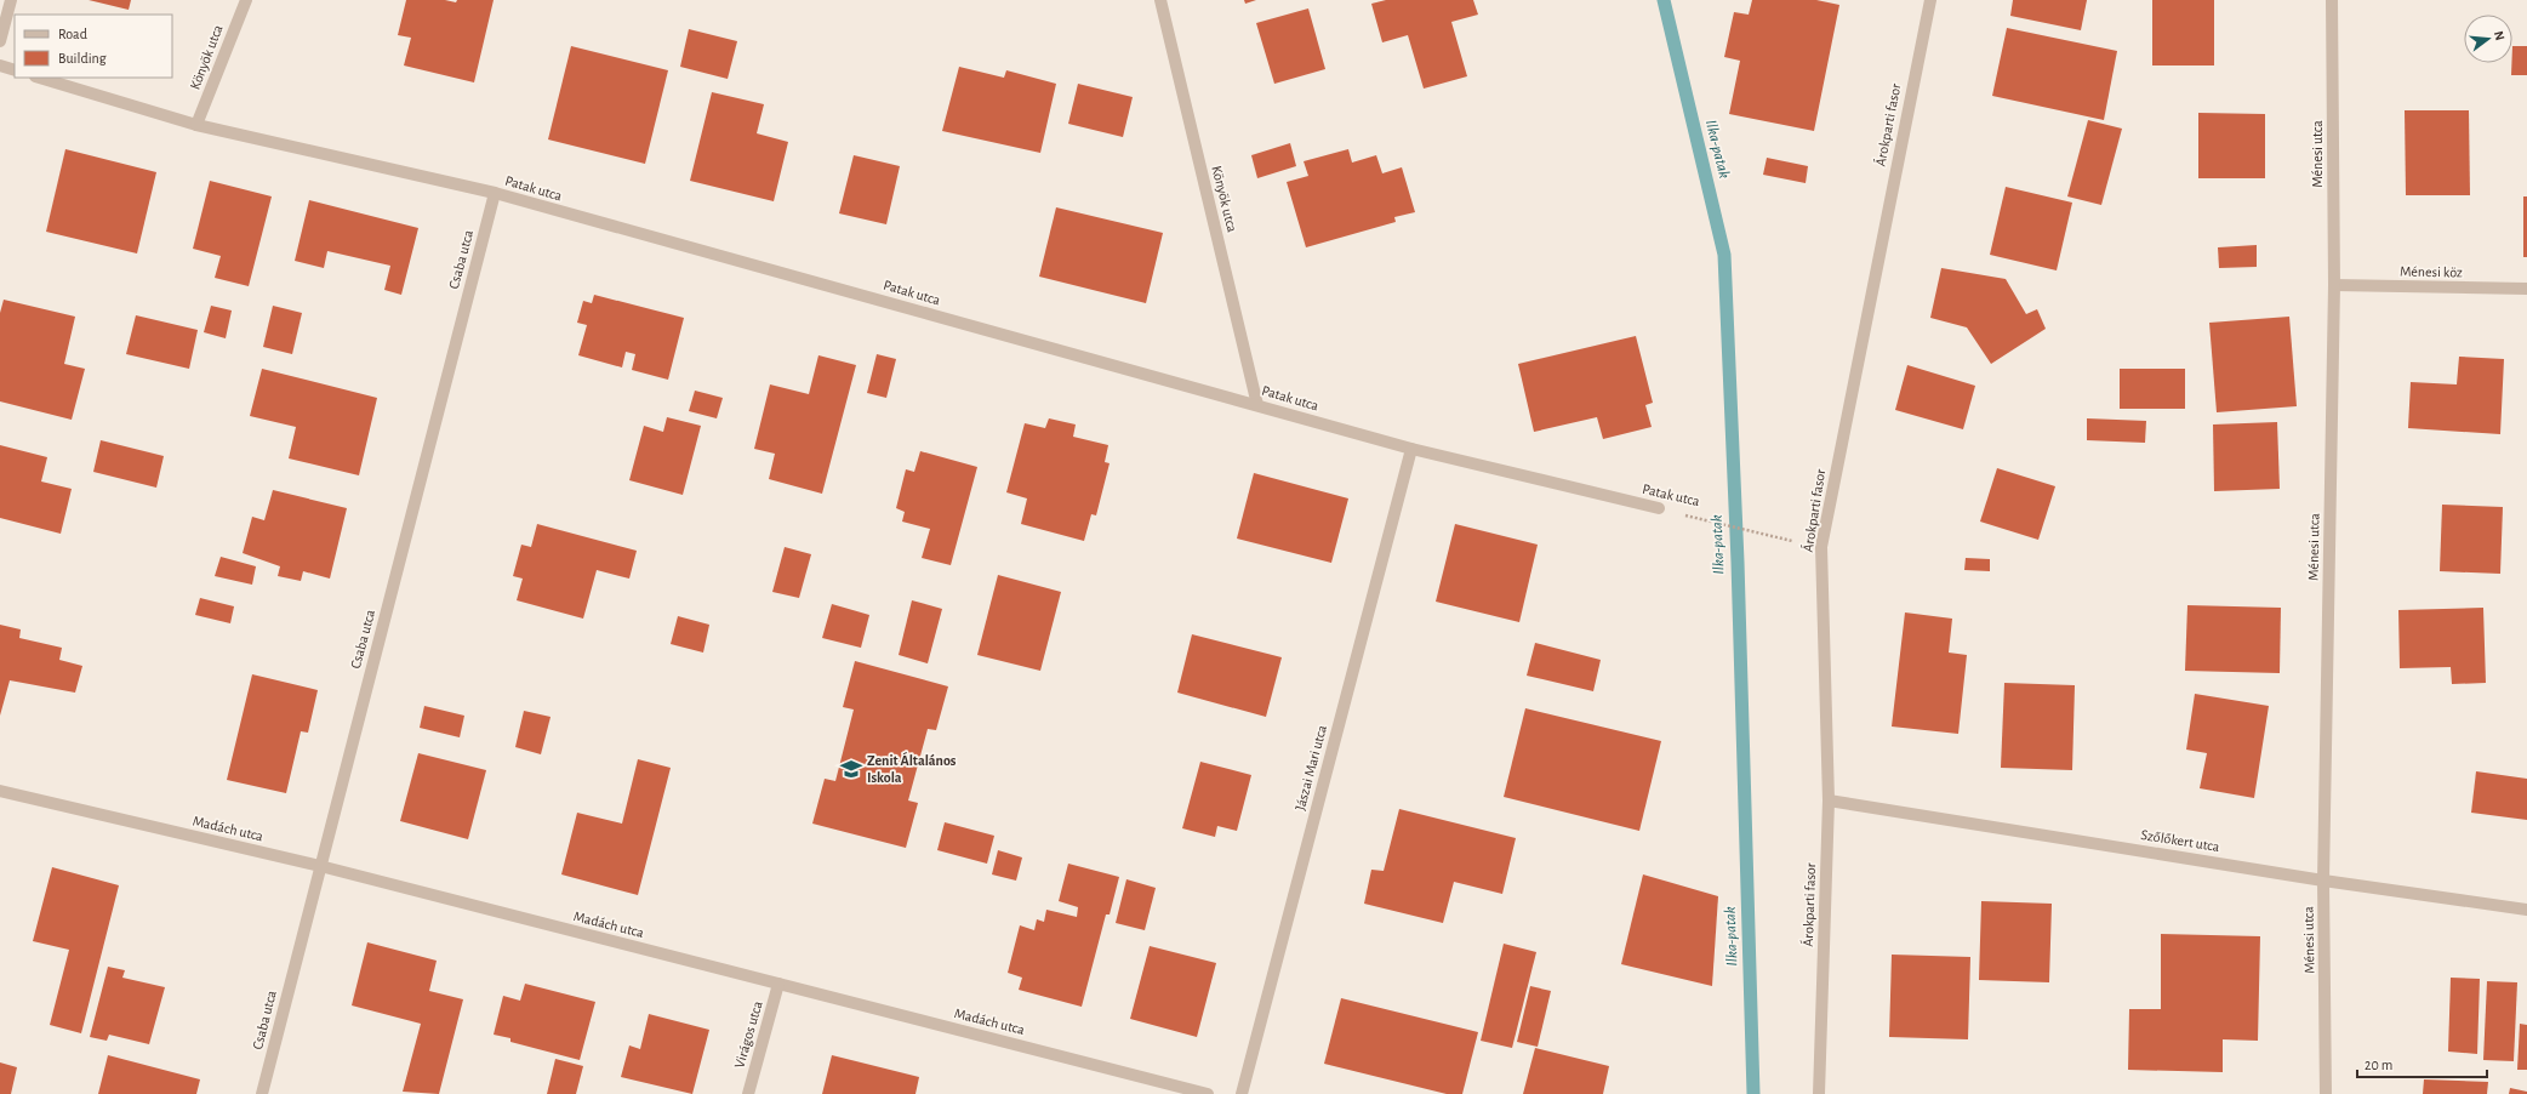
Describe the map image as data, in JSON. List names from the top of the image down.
{
  "streets": {
    "street": [
      "Könyök utca",
      "Árokparti fasor",
      "Ménesi utca",
      "Patak utca",
      "Csaba utca",
      "Ménesi köz",
      "Jászai Mari utca",
      "Madách utca",
      "Szőlőkert utca",
      "Virágos utca"
    ]
  },
  "crossings": [
    ["Könyök utca", "Patak utca"],
    ["Árokparti fasor", "Szőlőkert utca"],
    ["Ménesi utca", "Ménesi köz"],
    ["Ménesi utca", "Szőlőkert utca"],
    ["Patak utca", "Csaba utca"],
    ["Patak utca", "Jászai Mari utca"],
    ["Csaba utca", "Madách utca"],
    ["Madách utca", "Virágos utca"]
  ],
  "water": ["Ilka-patak"],
  "places": {
    "school or university": ["Zenit Általános Iskola"]
  },
  "legend": ["Road", "Building"],
  "scale_bar": "20 m",
  "north": "right"
}
